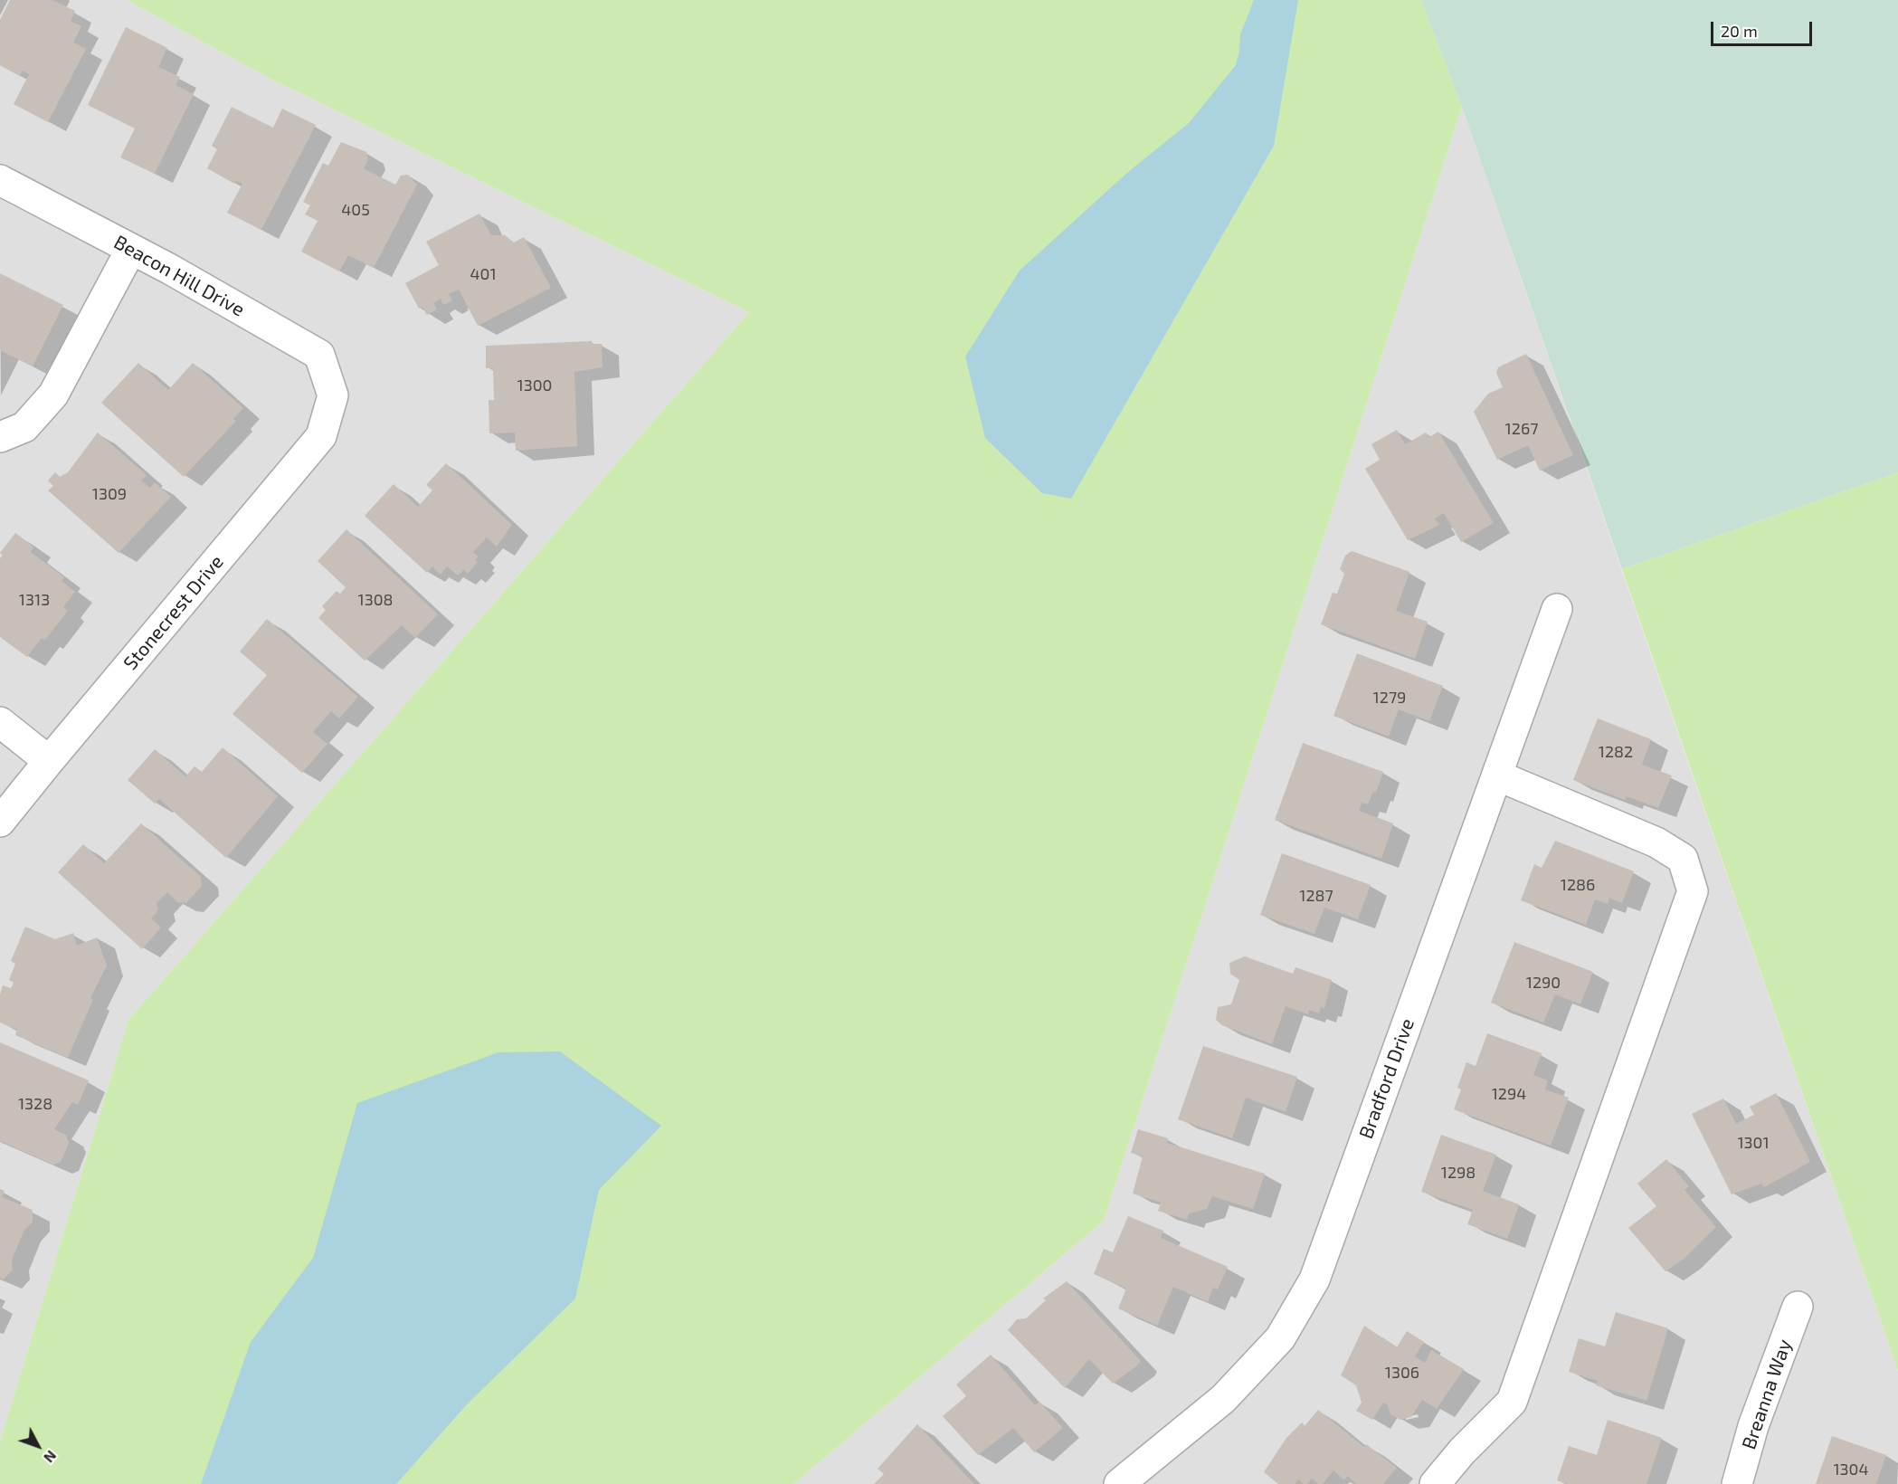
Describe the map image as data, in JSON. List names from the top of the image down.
{
  "streets": {
    "street": [
      "Beacon Hill Drive",
      "Stonecrest Drive",
      "Bradford Drive",
      "Breanna Way"
    ]
  },
  "crossings": [
    ["Beacon Hill Drive", "Stonecrest Drive"]
  ],
  "house_numbers": [
    "405",
    "401",
    "1300",
    "1267",
    "1309",
    "1313",
    "1308",
    "1279",
    "1282",
    "1286",
    "1287",
    "1290",
    "1294",
    "1328",
    "1301",
    "1298",
    "1306",
    "1304"
  ],
  "scale_bar": "20 m",
  "north": "bottom right"
}
